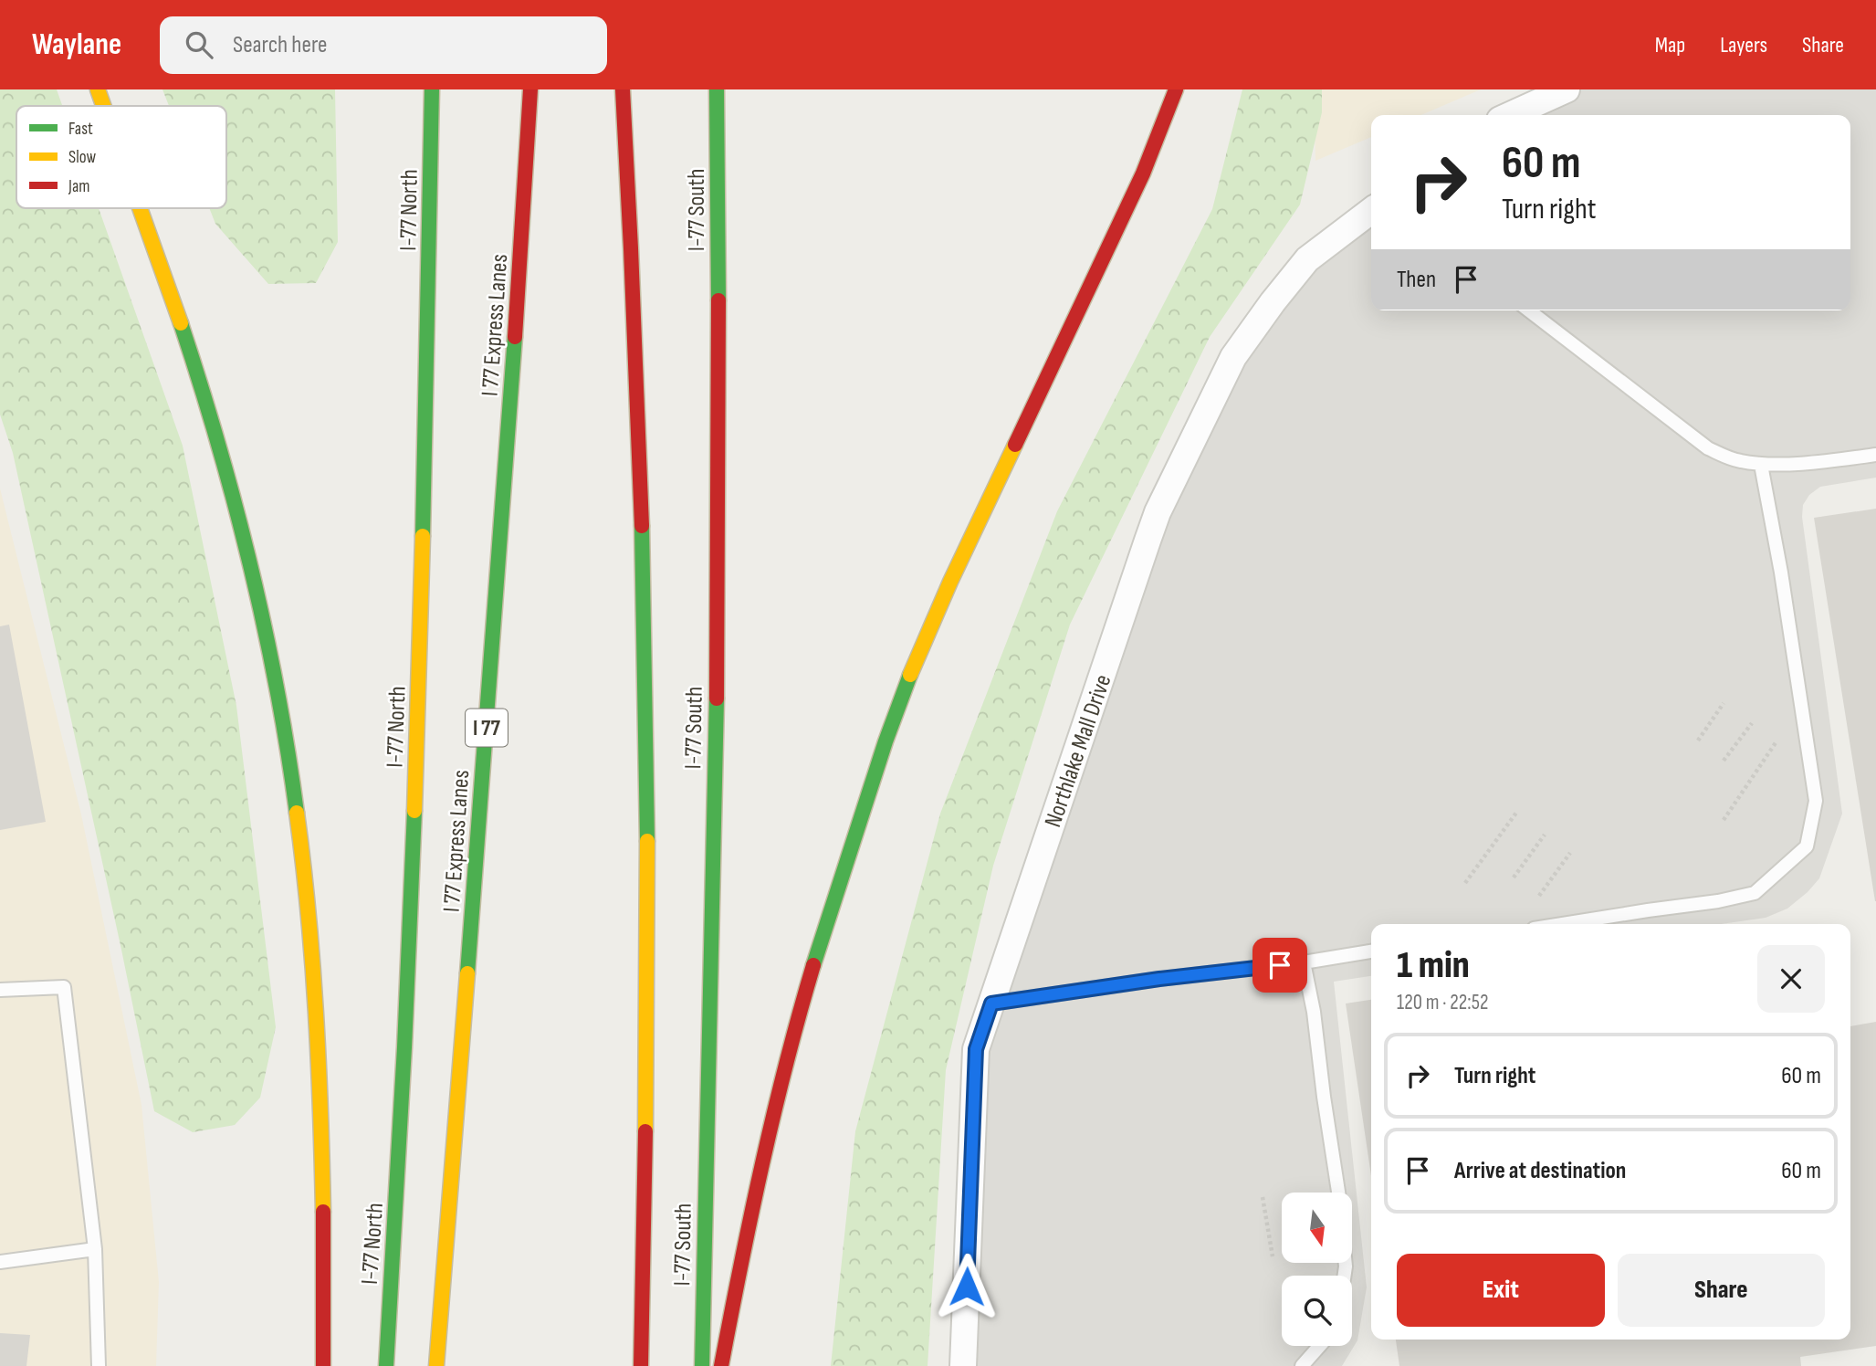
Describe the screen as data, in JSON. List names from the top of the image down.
{
  "streets": {
    "highway": [
      "I-77 North",
      "I-77 South",
      "I 77 Express Lanes",
      "I 77"
    ],
    "street": ["Northlake Mall Drive"]
  },
  "legend": ["Fast", "Slow", "Jam"],
  "north": "bottom",
  "page": {
    "header": "Waylane",
    "search": "Search here",
    "nav": ["Map", "Layers", "Share"],
    "turn": ["60 m", "Turn right"],
    "then": "Then",
    "heading": ["1 min", "120 m · 22:52"],
    "list": [
      {
        "name": "Turn right",
        "value": "60 m"
      },
      {
        "name": "Arrive at destination",
        "value": "60 m"
      }
    ],
    "buttons": ["Exit", "Share"]
  }
}
